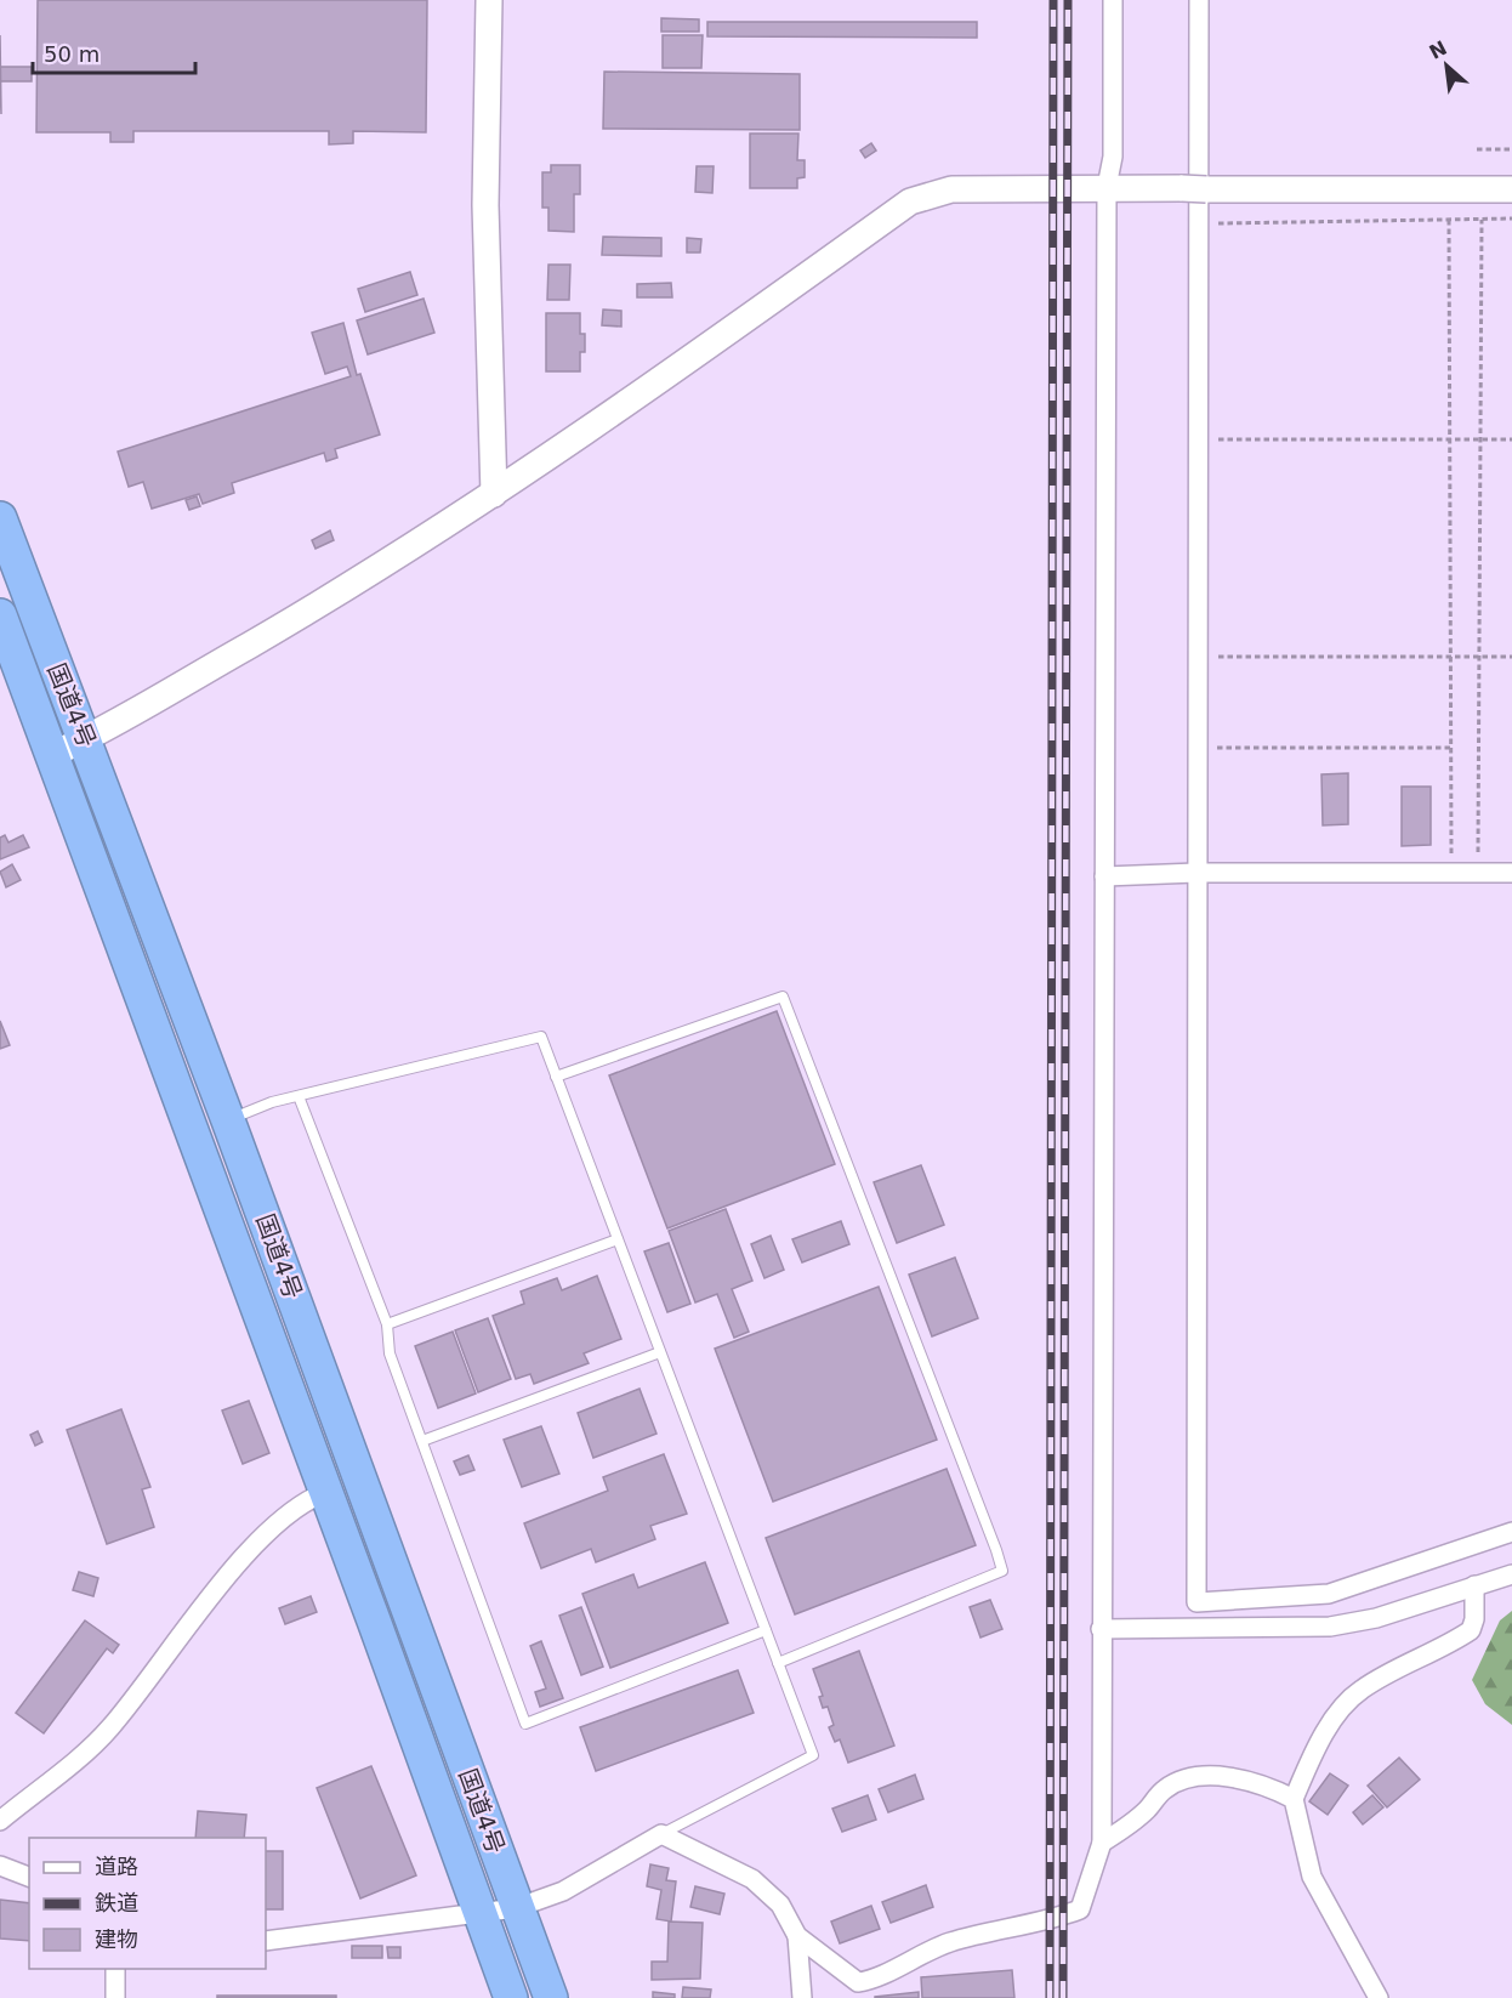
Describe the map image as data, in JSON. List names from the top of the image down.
{
  "streets": {
    "highway": ["国道4号"]
  },
  "legend": ["道路", "鉄道", "建物"],
  "scale_bar": "50 m",
  "north": "top left"
}
